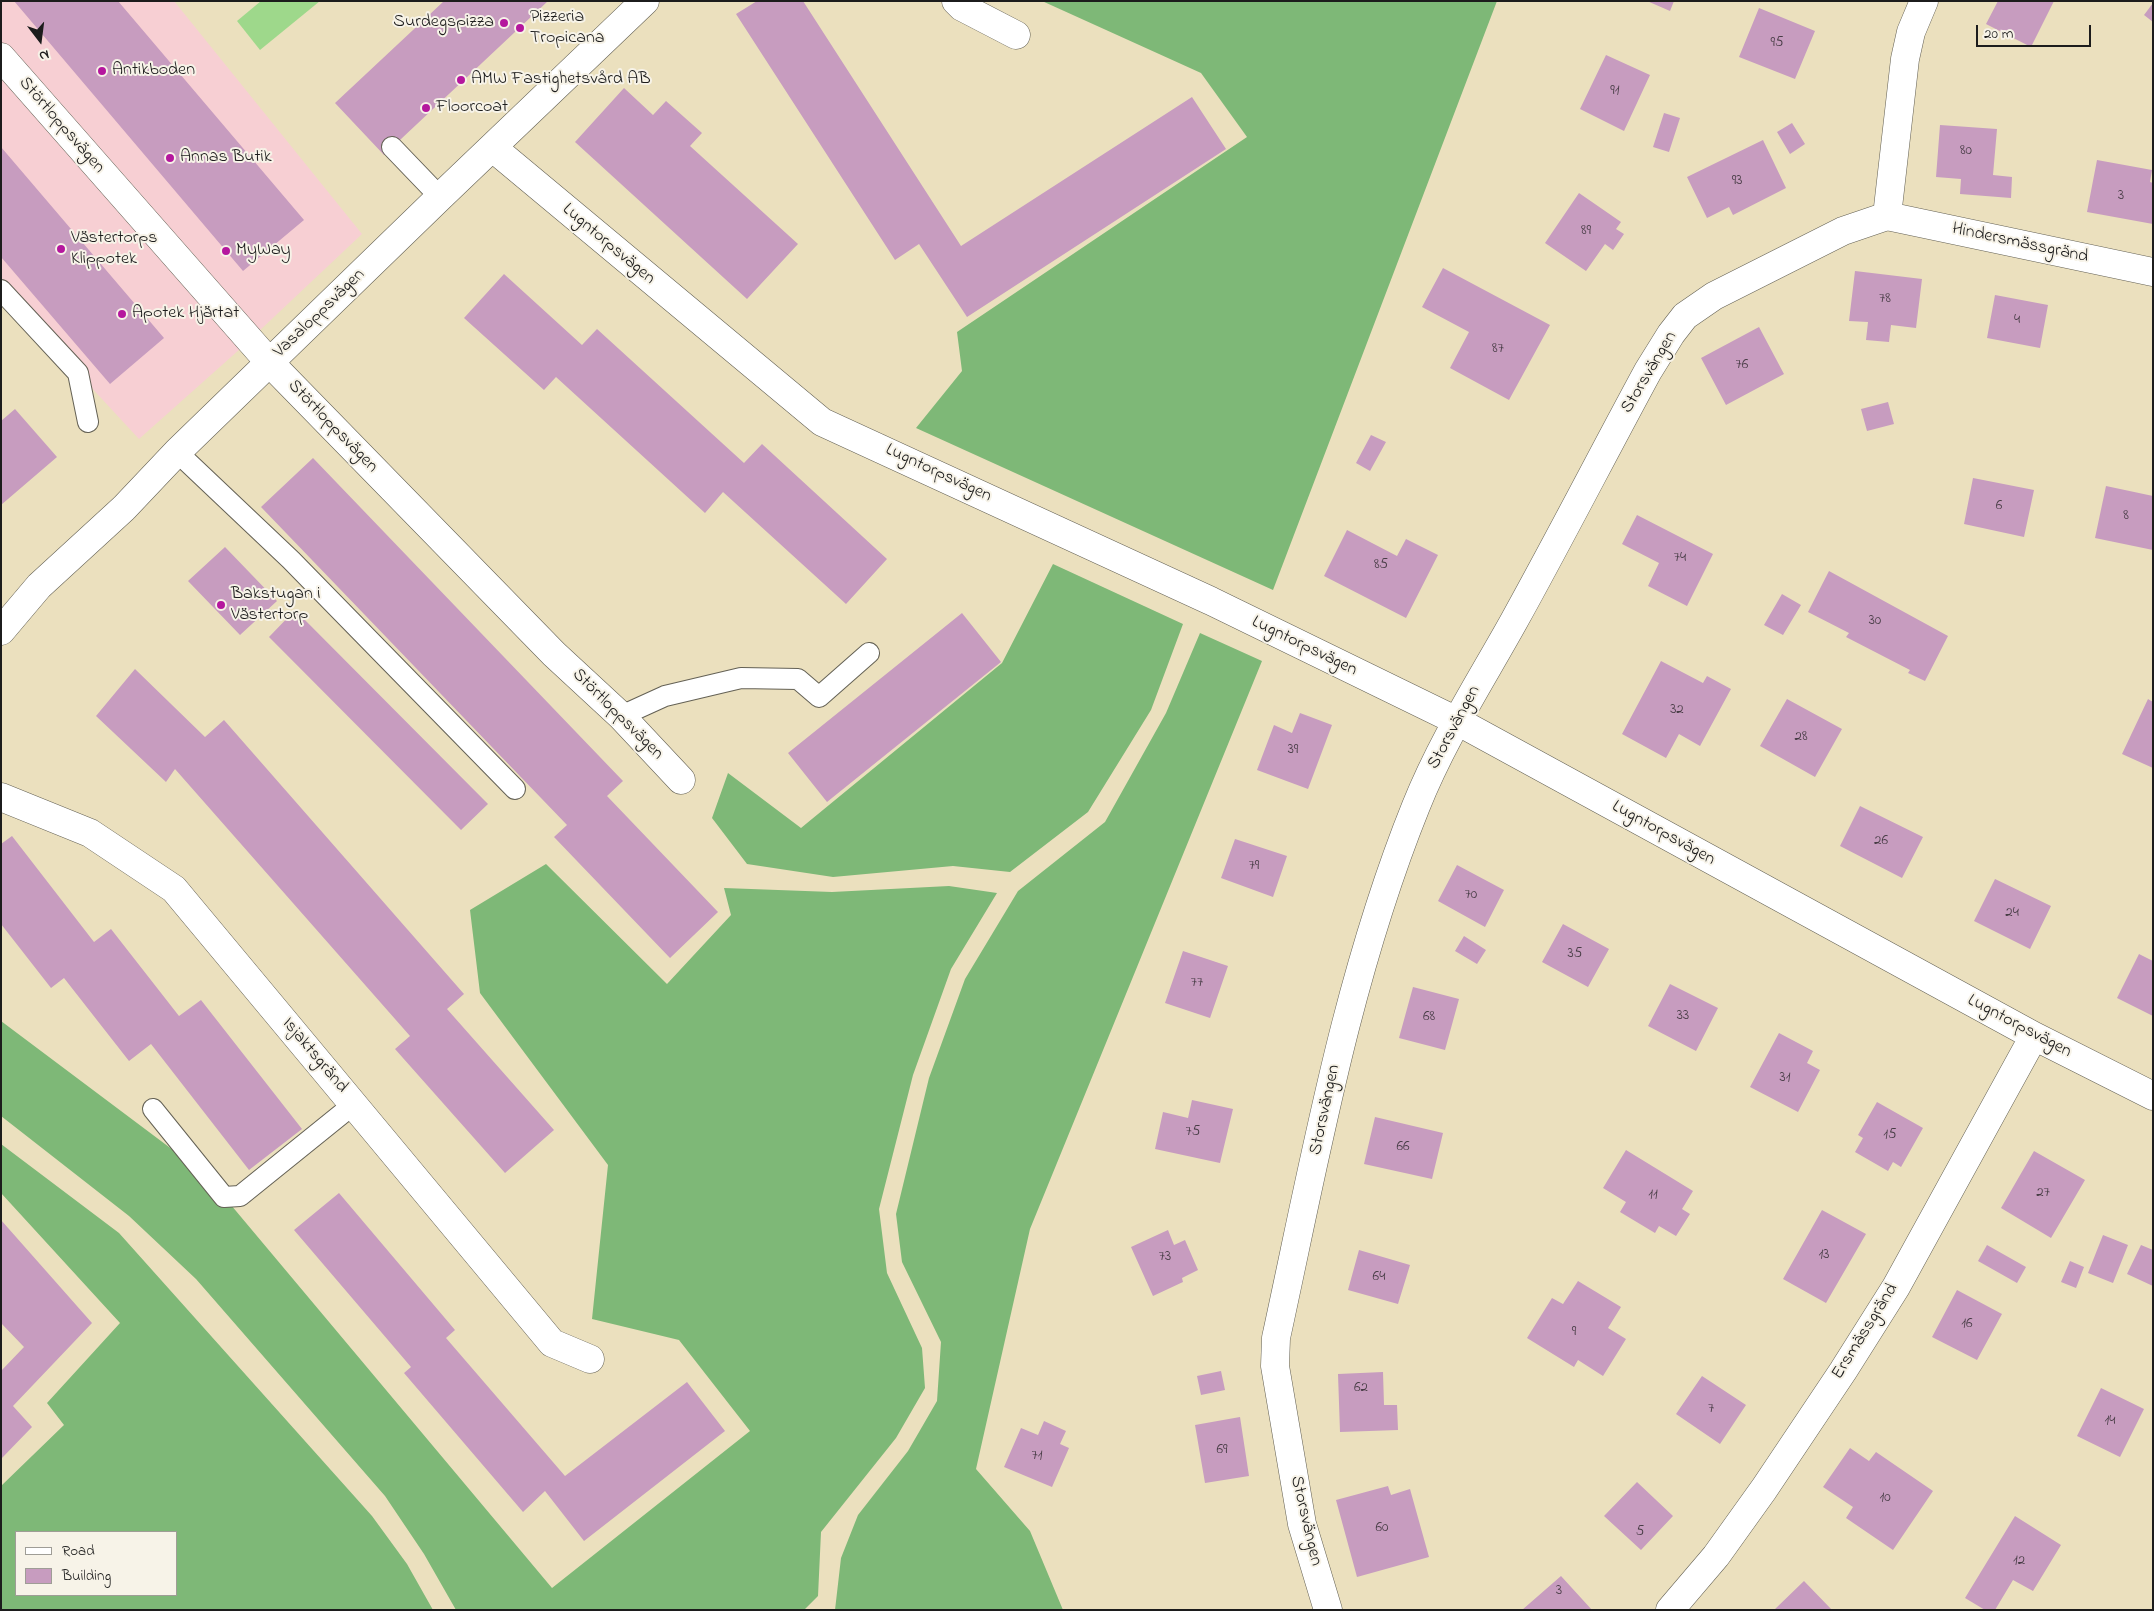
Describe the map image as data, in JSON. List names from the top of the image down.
{
  "streets": {
    "street": [
      "Störtloppsvägen",
      "Hindersmässgränd",
      "Lugntorpsvägen",
      "Vasaloppsvägen",
      "Storsvängen",
      "Isjaktsgränd",
      "Ersmässgränd"
    ]
  },
  "crossings": [
    ["Störtloppsvägen", "Vasaloppsvägen"],
    ["Hindersmässgränd", "Storsvängen"],
    ["Lugntorpsvägen", "Vasaloppsvägen"],
    ["Lugntorpsvägen", "Storsvängen"],
    ["Lugntorpsvägen", "Ersmässgränd"]
  ],
  "places": [
    "Surdegspizza",
    "Pizzeria Tropicana",
    "Antikboden",
    "AMW Fastighetsvård AB",
    "Floorcoat",
    "Annas Butik",
    "Västertorps Klippotek",
    "MyWay",
    "Apotek Hjärtat",
    "Bakstugan i Västertorp"
  ],
  "house_numbers": [
    "95",
    "91",
    "80",
    "93",
    "3",
    "89",
    "78",
    "4",
    "87",
    "76",
    "6",
    "8",
    "74",
    "85",
    "30",
    "32",
    "28",
    "39",
    "26",
    "79",
    "70",
    "24",
    "35",
    "77",
    "33",
    "68",
    "31",
    "75",
    "15",
    "66",
    "27",
    "11",
    "13",
    "73",
    "64",
    "16",
    "9",
    "62",
    "7",
    "14",
    "69",
    "71",
    "10",
    "60",
    "5",
    "12",
    "3"
  ],
  "legend": ["Road", "Building"],
  "scale_bar": "20 m",
  "north": "bottom"
}
